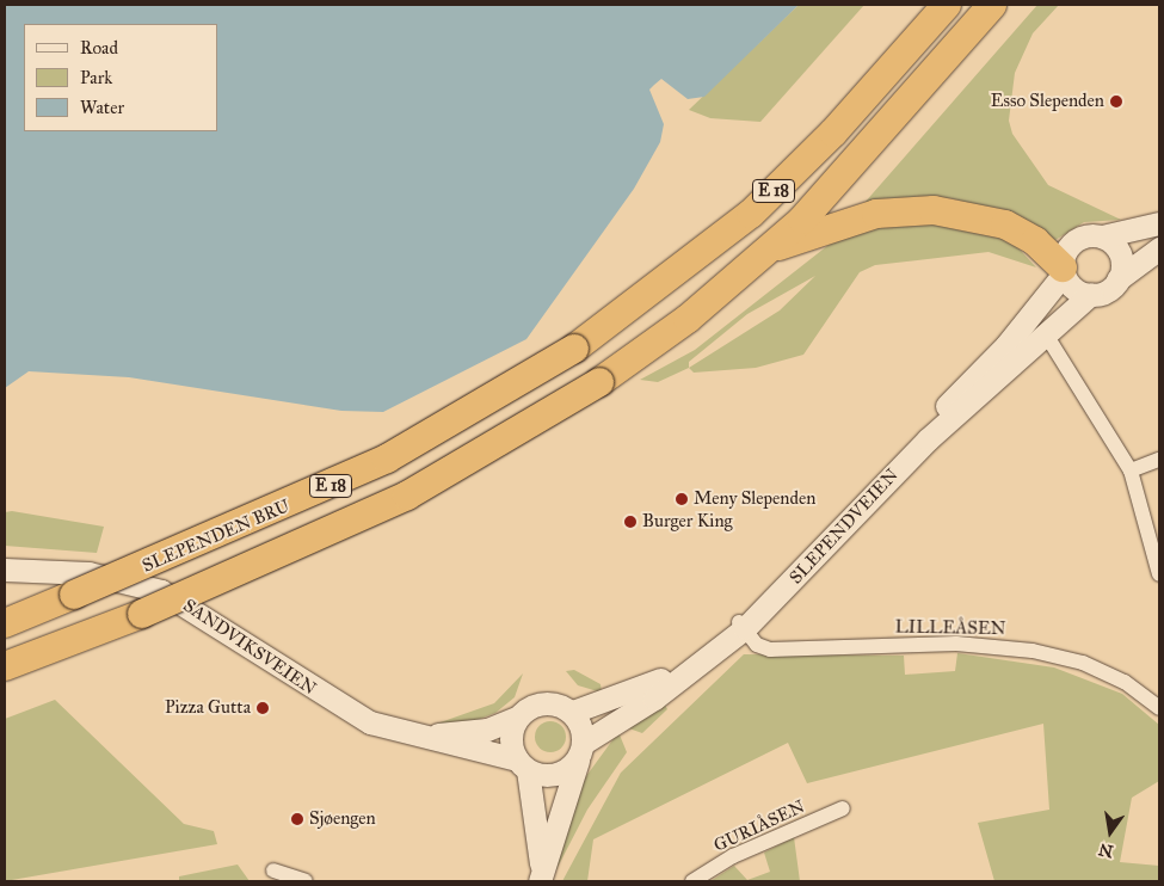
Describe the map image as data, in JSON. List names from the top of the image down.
{
  "streets": {
    "highway": ["E 18", "SLEPENDEN BRU"],
    "main road": ["SLEPENDVEIEN", "SANDVIKSVEIEN"],
    "street": ["LILLEÅSEN", "GURIÅSEN"]
  },
  "crossings": [
    ["E 18", "SLEPENDVEIEN"],
    ["SLEPENDVEIEN", "LILLEÅSEN"],
    ["SLEPENDVEIEN", "SANDVIKSVEIEN"]
  ],
  "places": [
    "Esso Slependen",
    "Meny Slependen",
    "Burger King",
    "Pizza Gutta",
    "Sjøengen"
  ],
  "legend": ["Road", "Park", "Water"],
  "north": "bottom"
}
